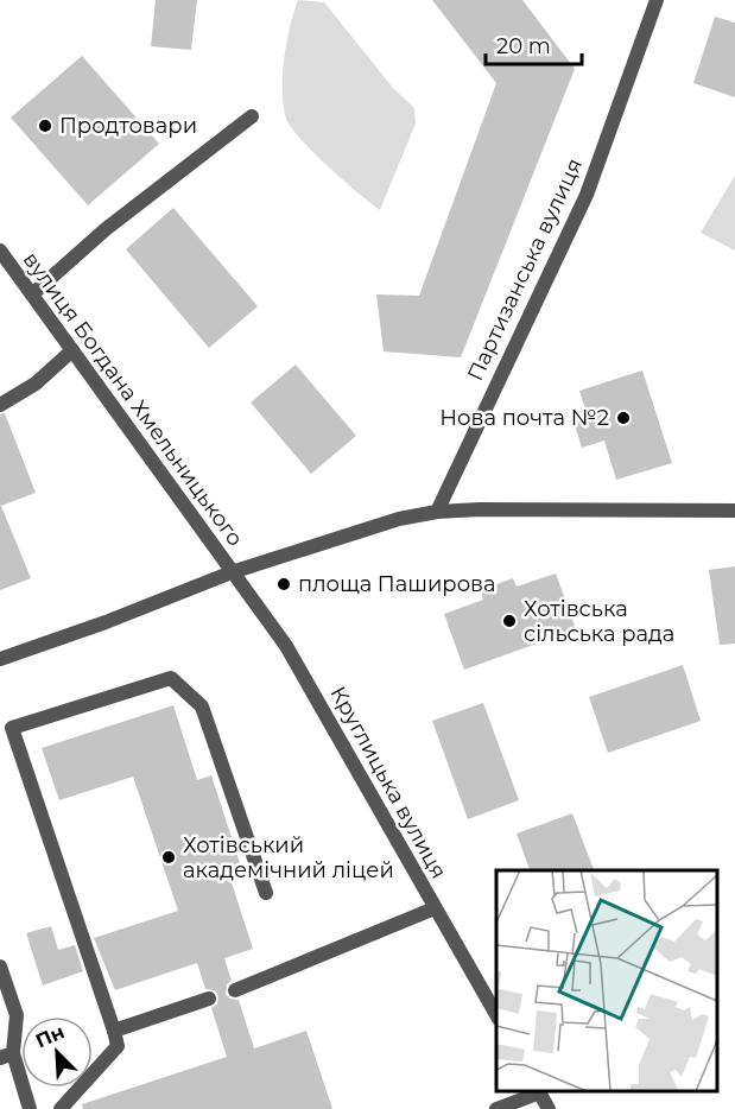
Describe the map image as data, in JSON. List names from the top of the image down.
{
  "streets": {
    "street": ["Партизанська вулиця", "вулиця Богдана Хмельницького", "Круглицька вулиця"]
  },
  "crossings": [
    ["вулиця Богдана Хмельницького", "Круглицька вулиця"]
  ],
  "places": [
    "Продтовари",
    "Нова почта №2",
    "площа Паширова",
    "Хотівська сільська рада",
    "Хотівський академічний ліцей"
  ],
  "scale_bar": "20 m",
  "north": "top left"
}
